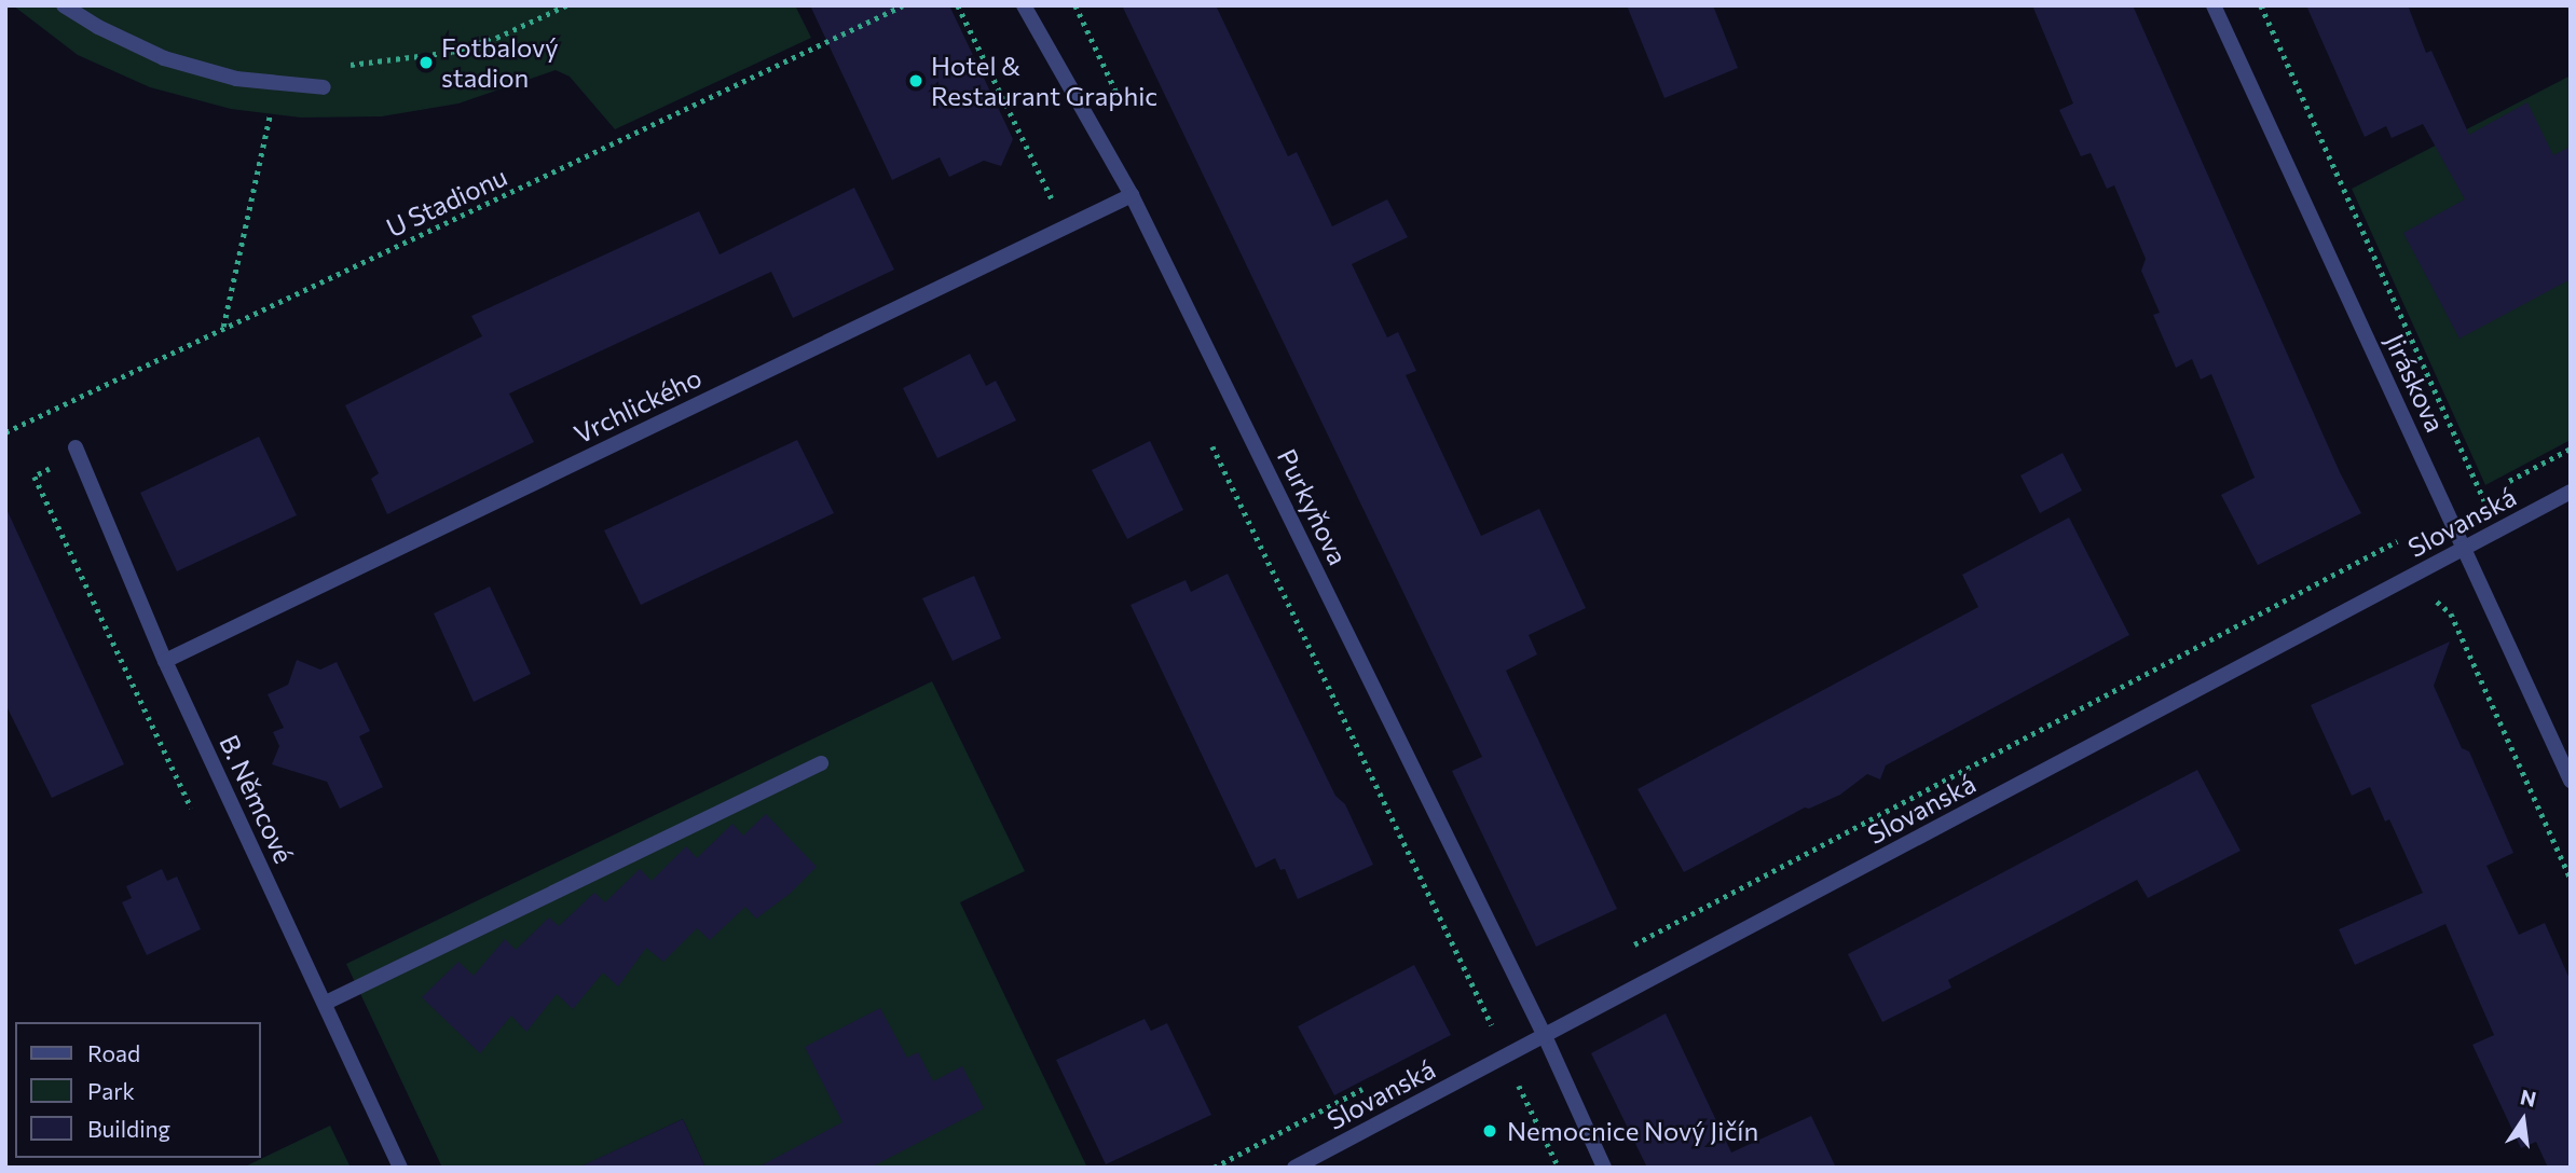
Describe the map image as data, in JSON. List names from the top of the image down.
{
  "streets": {
    "street": [
      "Jiráskova",
      "Vrchlického",
      "Purkyňova",
      "Slovanská",
      "B. Němcové"
    ],
    "path": ["U Stadionu"]
  },
  "crossings": [
    ["Jiráskova", "Slovanská"],
    ["Vrchlického", "Purkyňova"],
    ["Vrchlického", "B. Němcové"],
    ["Purkyňova", "Slovanská"]
  ],
  "places": ["Fotbalový stadion", "Hotel & Restaurant Graphic", "Nemocnice Nový Jičín"],
  "legend": ["Road", "Park", "Building"],
  "north": "top"
}
